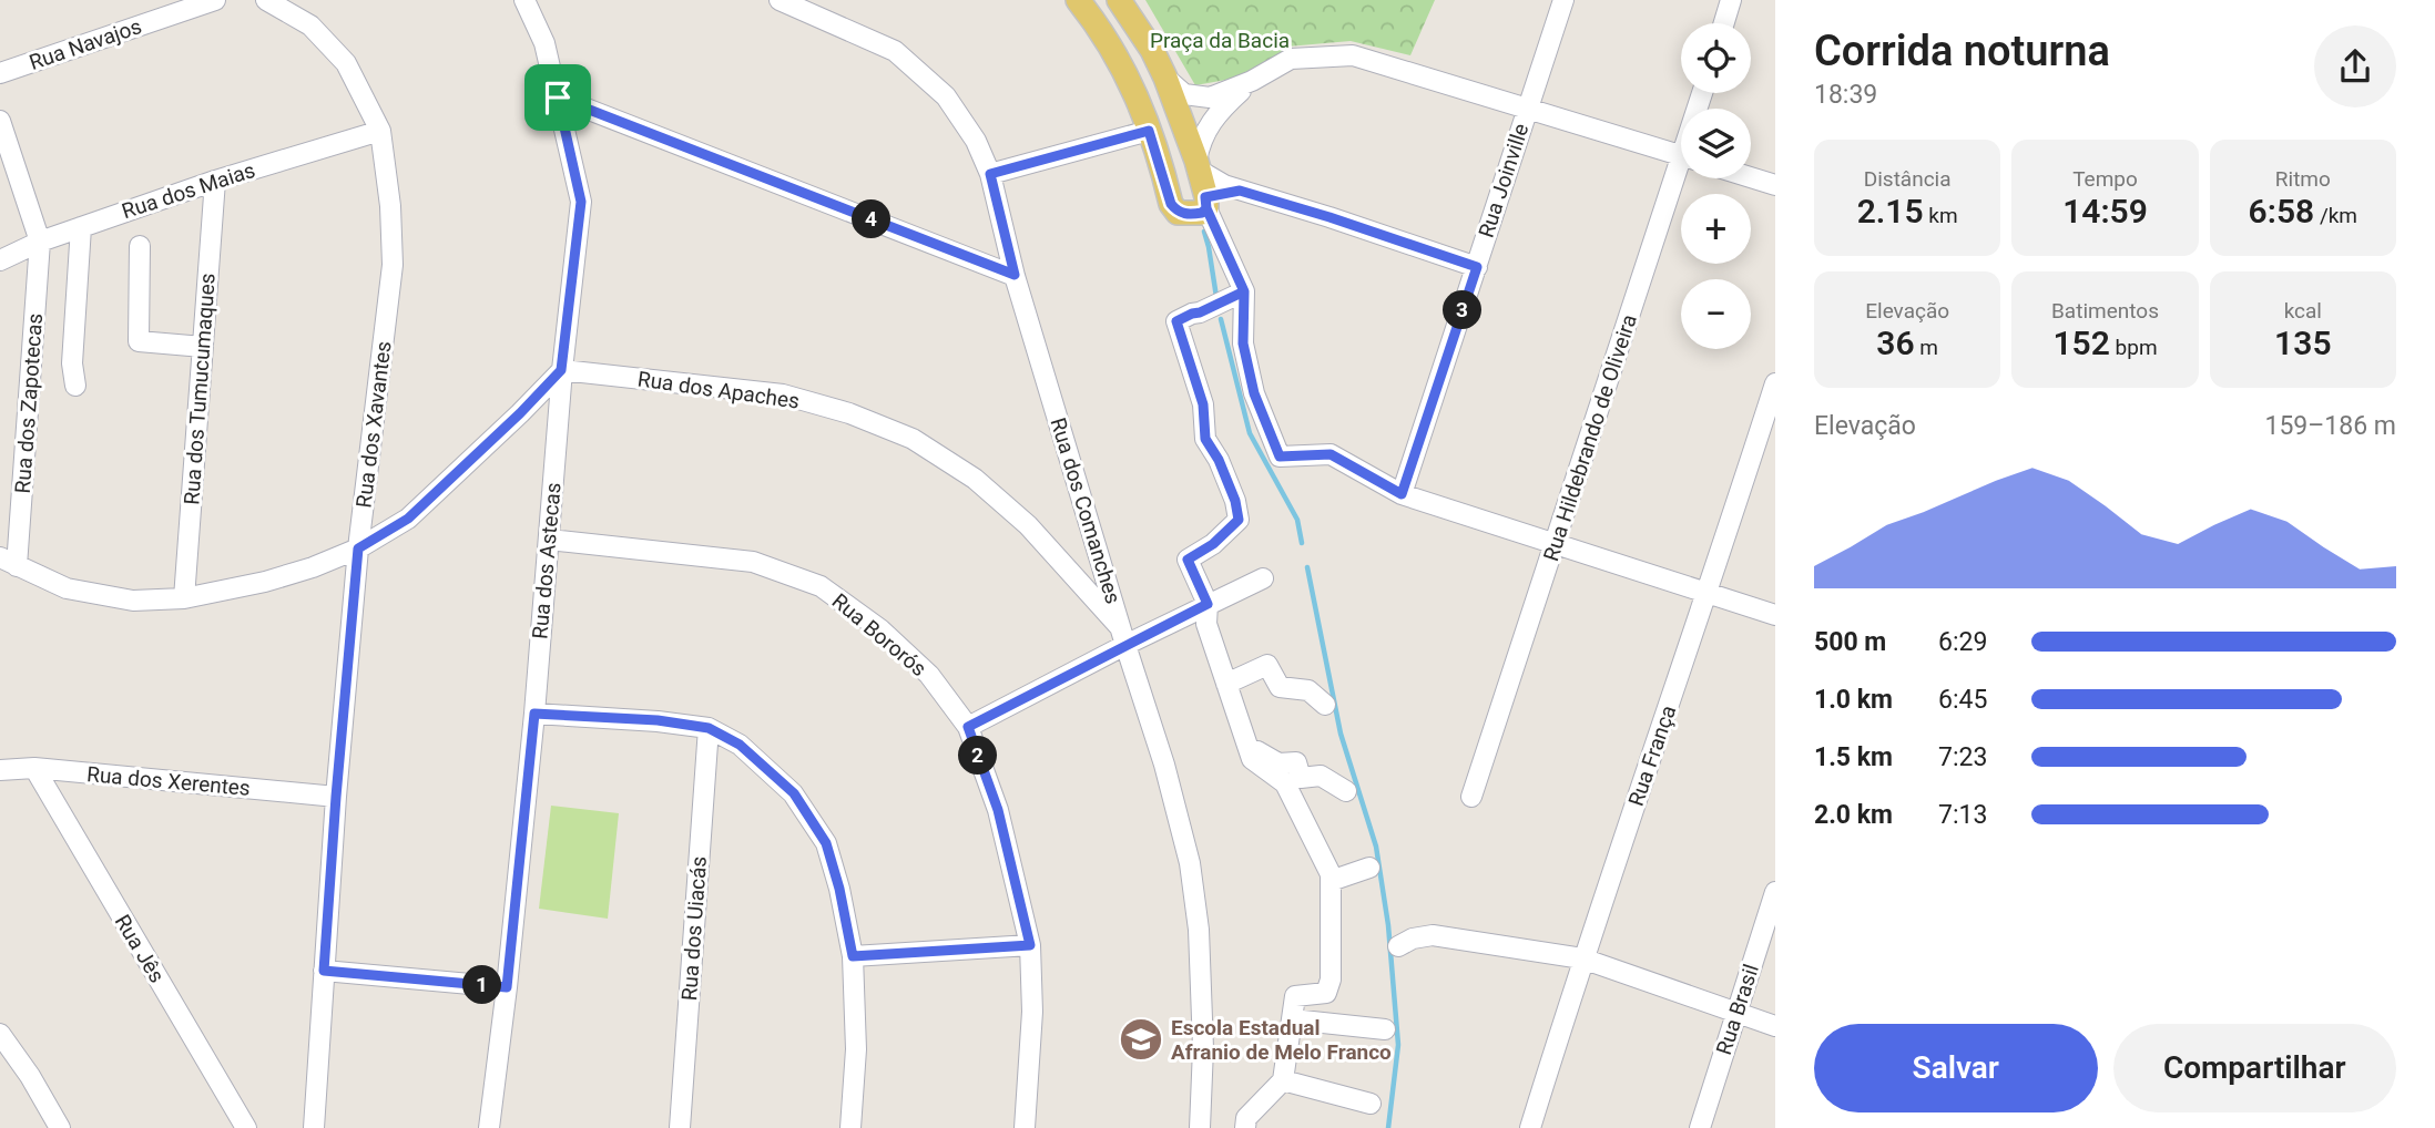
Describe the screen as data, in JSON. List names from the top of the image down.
{
  "streets": {
    "street": [
      "Rua Navajos",
      "Rua Joinville",
      "Rua dos Maias",
      "Rua dos Tumucumaques",
      "Rua dos Apaches",
      "Rua dos Zapotecas",
      "Rua dos Xavantes",
      "Rua Hildebrando de Oliveira",
      "Rua dos Comanches",
      "Rua dos Astecas",
      "Rua Bororós",
      "Rua França",
      "Rua dos Xerentes",
      "Rua dos Uiacás",
      "Rua Jês",
      "Rua Brasil"
    ]
  },
  "crossings": [
    ["Rua dos Maias", "Rua dos Tumucumaques"],
    ["Rua dos Maias", "Rua dos Zapotecas"],
    ["Rua dos Maias", "Rua dos Xavantes"],
    ["Rua dos Apaches", "Rua dos Comanches"],
    ["Rua dos Apaches", "Rua dos Astecas"],
    ["Rua dos Xavantes", "Rua dos Xerentes"],
    ["Rua dos Astecas", "Rua Bororós"],
    ["Rua dos Xerentes", "Rua Jês"]
  ],
  "parks": ["Praça da Bacia"],
  "places": {
    "school or university": ["Escola Estadual Afranio de Melo Franco"]
  },
  "page": {
    "heading": ["Corrida noturna", "18:39"],
    "map_buttons": ["+", "−"],
    "stats": [
      ["Distância", "2.15 km"],
      ["Tempo", "14:59"],
      ["Ritmo", "6:58 /km"],
      ["Elevação", "36 m"],
      ["Batimentos", "152 bpm"],
      ["kcal", "135"]
    ],
    "pins": [
      "4",
      "3",
      "2",
      "1"
    ],
    "chart": ["Elevação", "159–186 m"],
    "list": [
      {
        "name": "500 m",
        "note": "6:29"
      },
      {
        "name": "1.0 km",
        "note": "6:45"
      },
      {
        "name": "1.5 km",
        "note": "7:23"
      },
      {
        "name": "2.0 km",
        "note": "7:13"
      }
    ],
    "buttons": ["Salvar", "Compartilhar"]
  }
}
